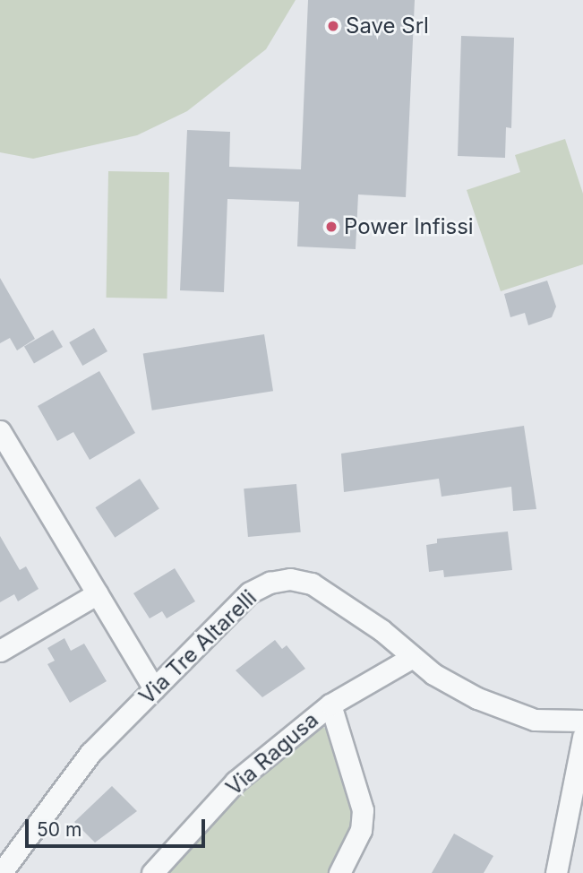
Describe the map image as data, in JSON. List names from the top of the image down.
{
  "streets": {
    "street": ["Via Tre Altarelli", "Via Ragusa"]
  },
  "crossings": [
    ["Via Tre Altarelli", "Via Ragusa"]
  ],
  "places": ["Save Srl", "Power Infissi"],
  "scale_bar": "50 m"
}
